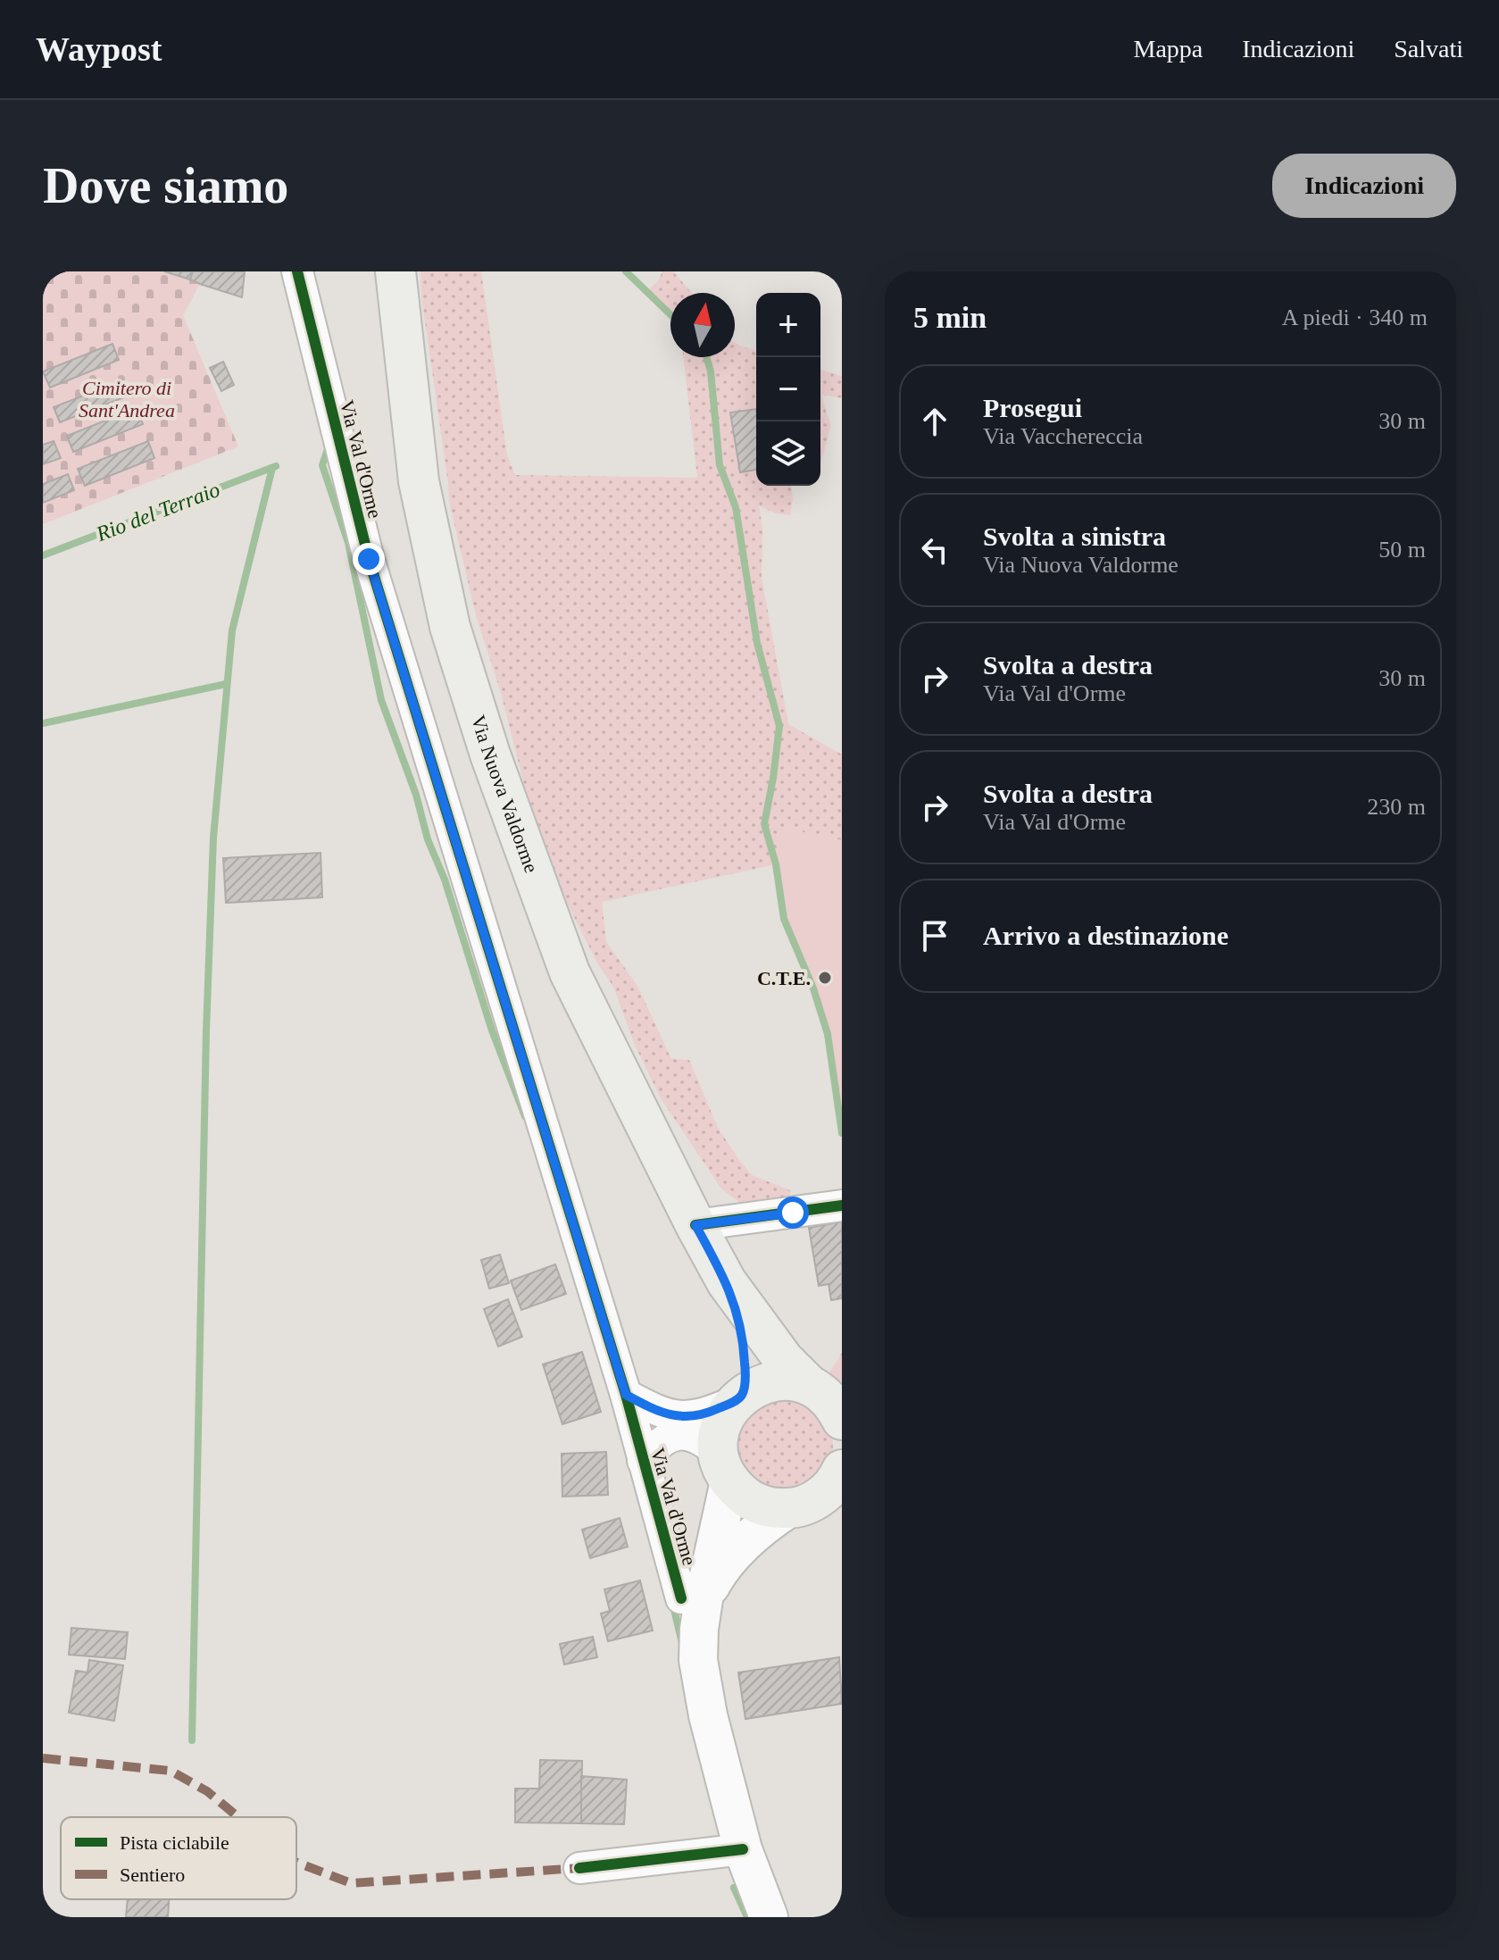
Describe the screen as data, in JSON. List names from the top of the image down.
{
  "streets": {
    "main road": ["Via Nuova Valdorme"],
    "street": ["Via Val d'Orme"]
  },
  "crossings": [
    ["Via Val d'Orme", "Via Nuova Valdorme"]
  ],
  "water": ["Rio del Terraio"],
  "parks": ["Cimitero di Sant'Andrea"],
  "places": ["C.T.E."],
  "legend": ["Pista ciclabile", "Sentiero"],
  "north": "top",
  "page": {
    "header": "Waypost",
    "nav": ["Mappa", "Indicazioni", "Salvati"],
    "buttons": "Indicazioni",
    "title": "Dove siamo",
    "heading": ["5 min", "A piedi · 340 m"],
    "map_buttons": ["+", "−"],
    "list": [
      ["Prosegui", "Via Vacchereccia", "30 m"],
      ["Svolta a sinistra", "Via Nuova Valdorme", "50 m"],
      ["Svolta a destra", "Via Val d'Orme", "30 m"],
      ["Svolta a destra", "Via Val d'Orme", "230 m"],
      "Arrivo a destinazione"
    ]
  }
}
